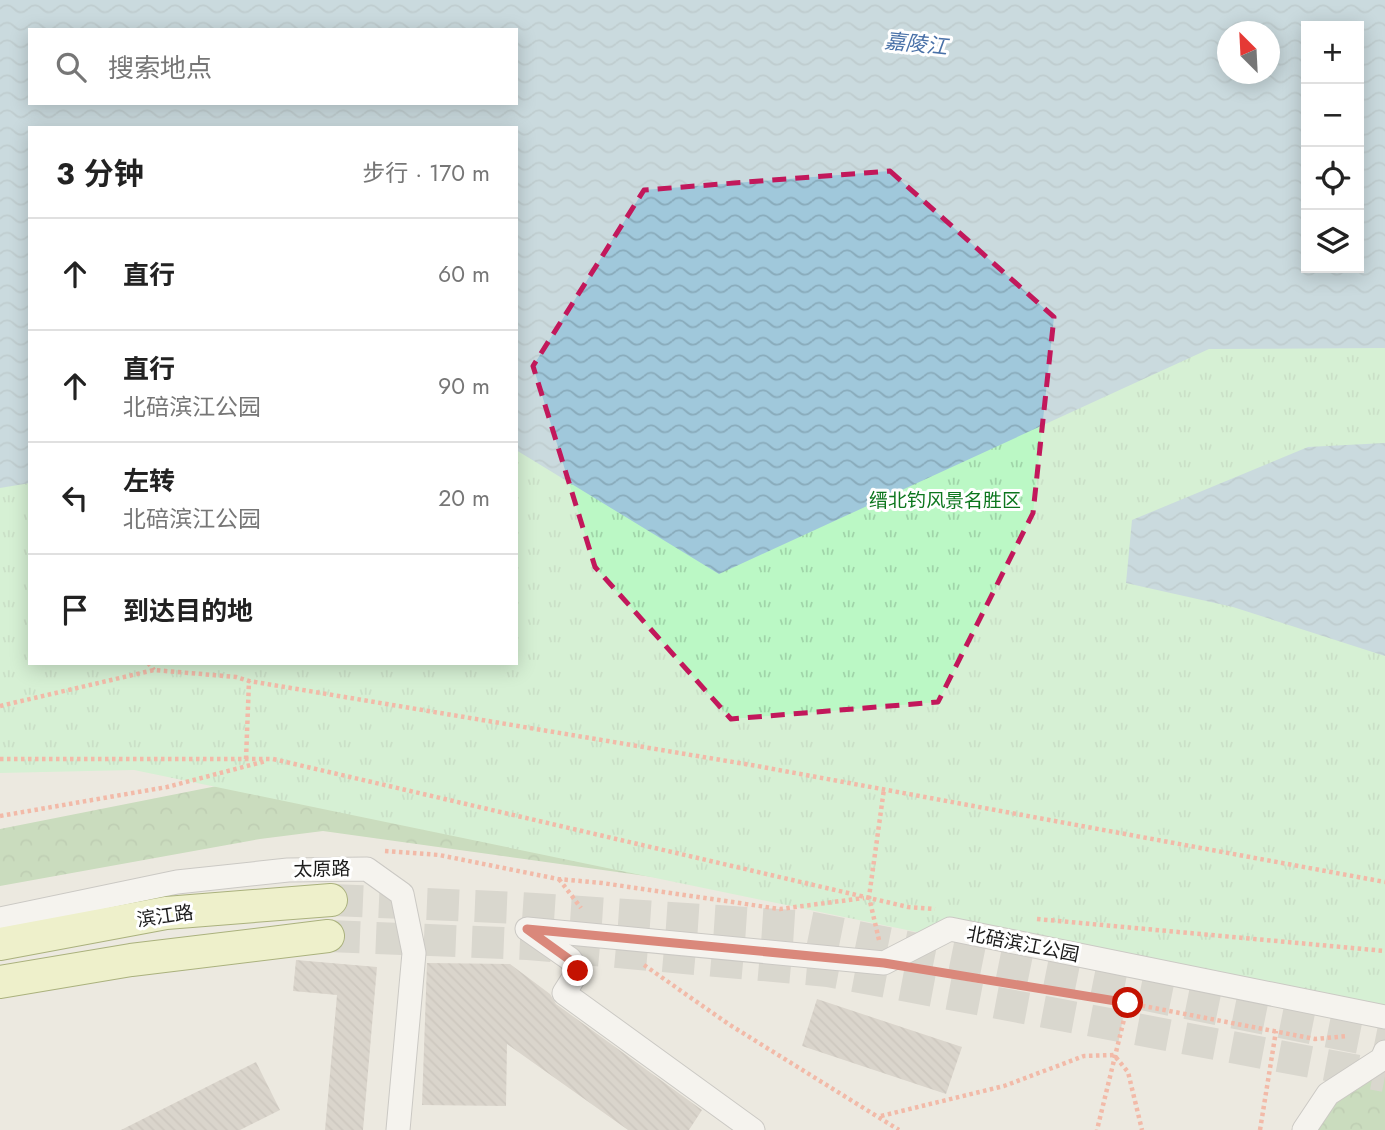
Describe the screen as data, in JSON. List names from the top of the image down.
{
  "streets": {
    "main road": ["滨江路"],
    "street": ["太原路", "北碚滨江公园"]
  },
  "water": ["嘉陵江"],
  "parks": ["缙北钓风景名胜区"],
  "north": "top left",
  "page": {
    "map_buttons": ["+", "−"],
    "search": "搜索地点",
    "heading": ["3 分钟", "步行 · 170 m"],
    "list": [
      ["直行", "60 m"],
      ["直行", "北碚滨江公园", "90 m"],
      ["左转", "北碚滨江公园", "20 m"],
      "到达目的地"
    ]
  }
}
